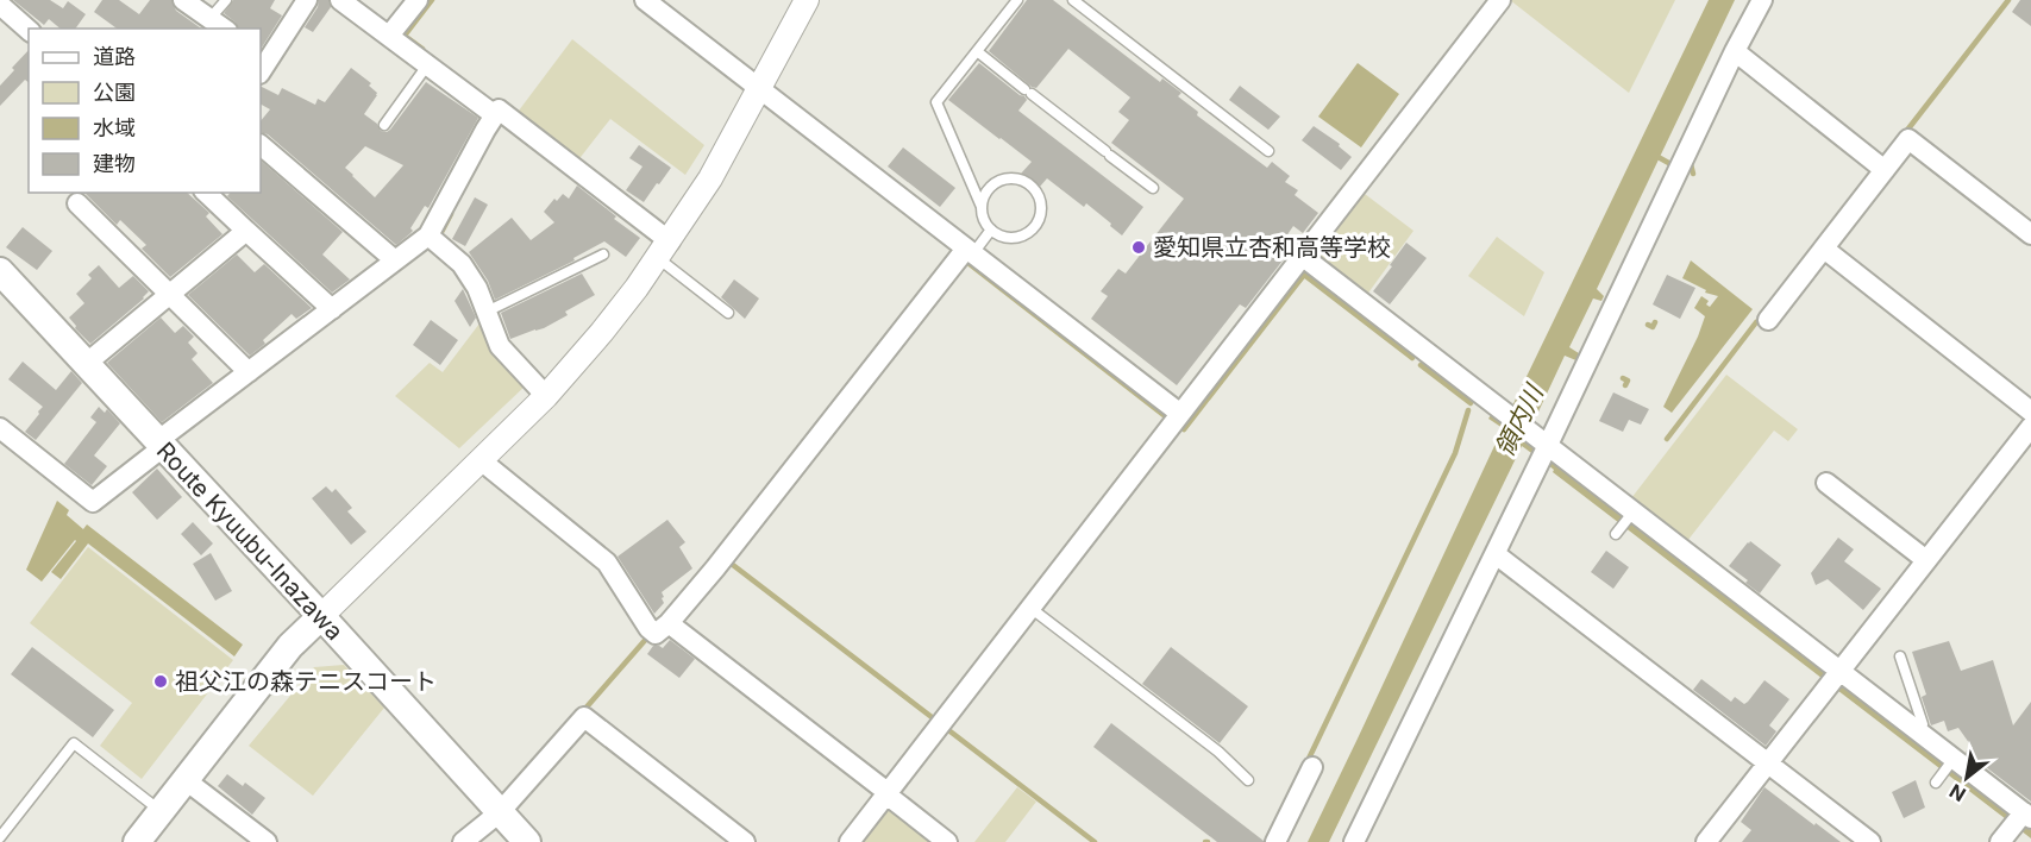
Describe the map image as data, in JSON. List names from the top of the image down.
{
  "streets": {
    "main road": ["Route Kyuubu-Inazawa"]
  },
  "water": ["領内川"],
  "places": ["愛知県立杏和高等学校", "祖父江の森テニスコート"],
  "legend": [
    "道路",
    "公園",
    "水域",
    "建物"
  ],
  "north": "bottom left"
}
